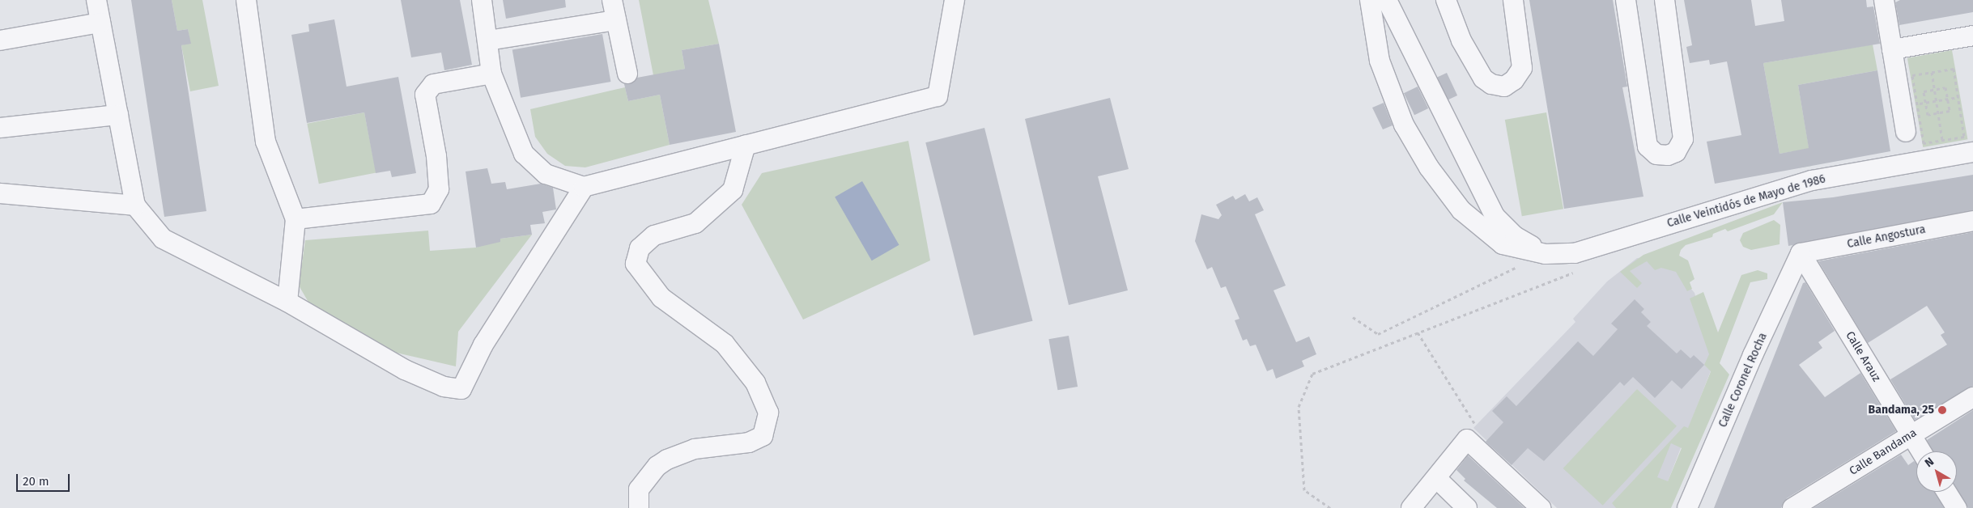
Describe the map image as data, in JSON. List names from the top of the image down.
{
  "streets": {
    "street": [
      "Calle Veintidós de Mayo de 1986",
      "Calle Angostura",
      "Calle Arauz",
      "Calle Coronel Rocha",
      "Calle Bandama"
    ]
  },
  "crossings": [
    ["Calle Angostura", "Calle Arauz"],
    ["Calle Angostura", "Calle Coronel Rocha"],
    ["Calle Arauz", "Calle Coronel Rocha"],
    ["Calle Arauz", "Calle Bandama"]
  ],
  "places": ["Bandama, 25"],
  "scale_bar": "20 m",
  "north": "top left"
}
